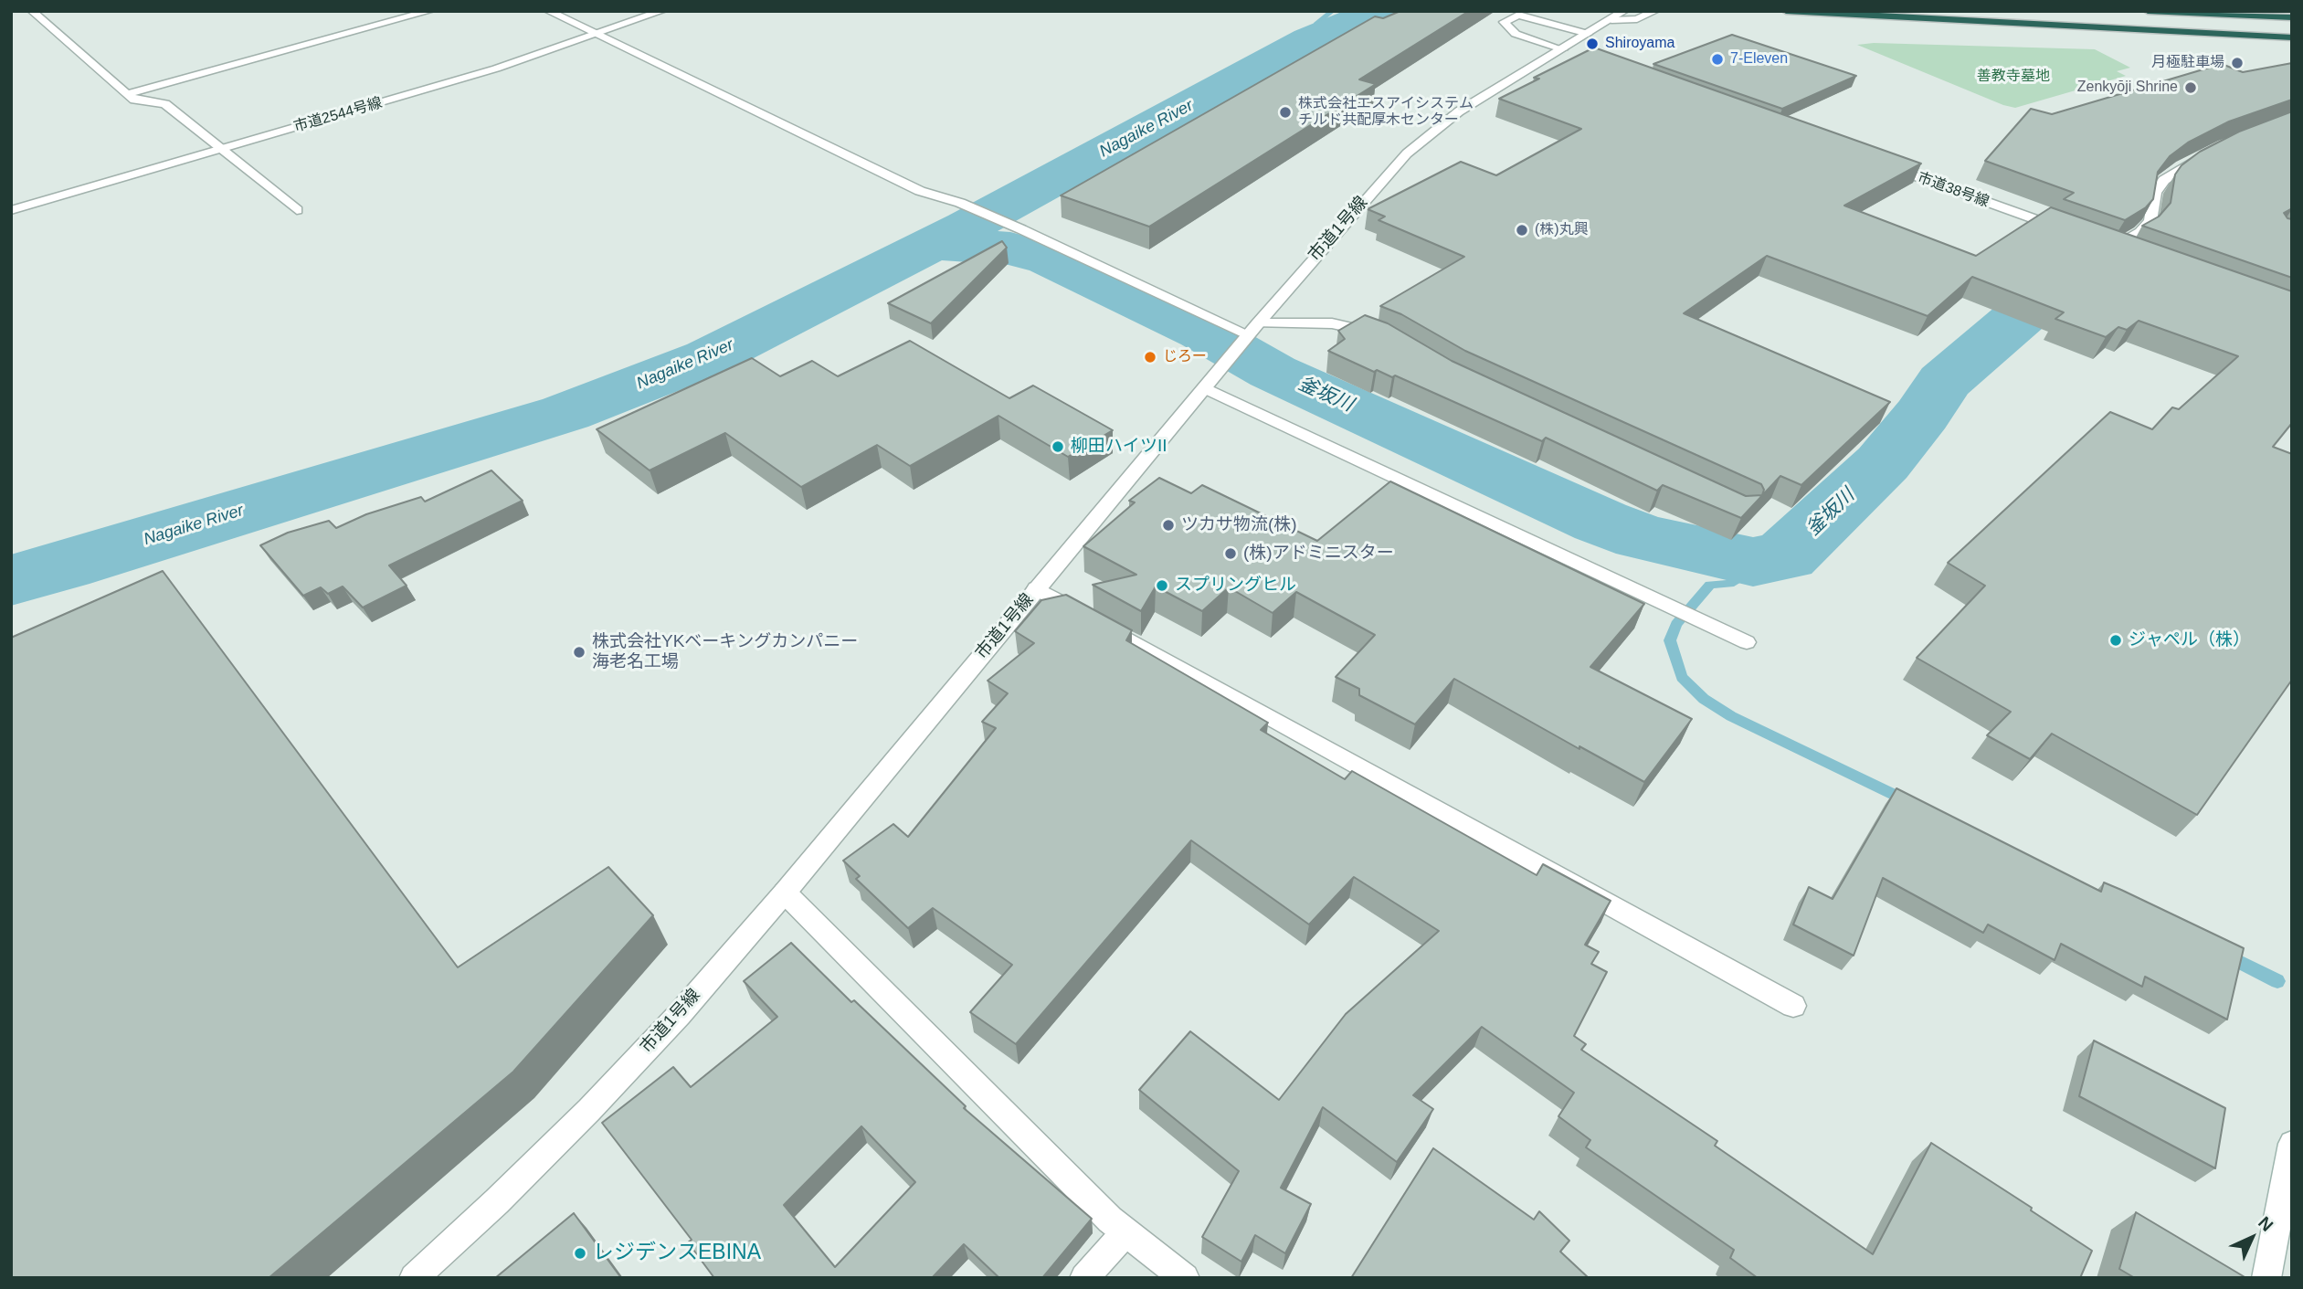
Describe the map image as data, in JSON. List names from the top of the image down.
{
  "streets": {
    "street": ["市道2544号線", "市道38号線", "市道1号線"]
  },
  "water": ["Nagaike River", "釜坂川"],
  "parks": ["善教寺墓地"],
  "places": [
    "Shiroyama",
    "7-Eleven",
    "月極駐車場",
    "Zenkyōji Shrine",
    "株式会社エスアイシステム チルド共配厚木センター",
    "(株)丸興",
    "じろー",
    "柳田ハイツII",
    "ツカサ物流(株)",
    "(株)アドミニスター",
    "スプリングヒル",
    "ジャペル（株）",
    "株式会社YKベーキングカンパニー 海老名工場",
    "レジデンスEBINA"
  ],
  "north": "top right"
}
